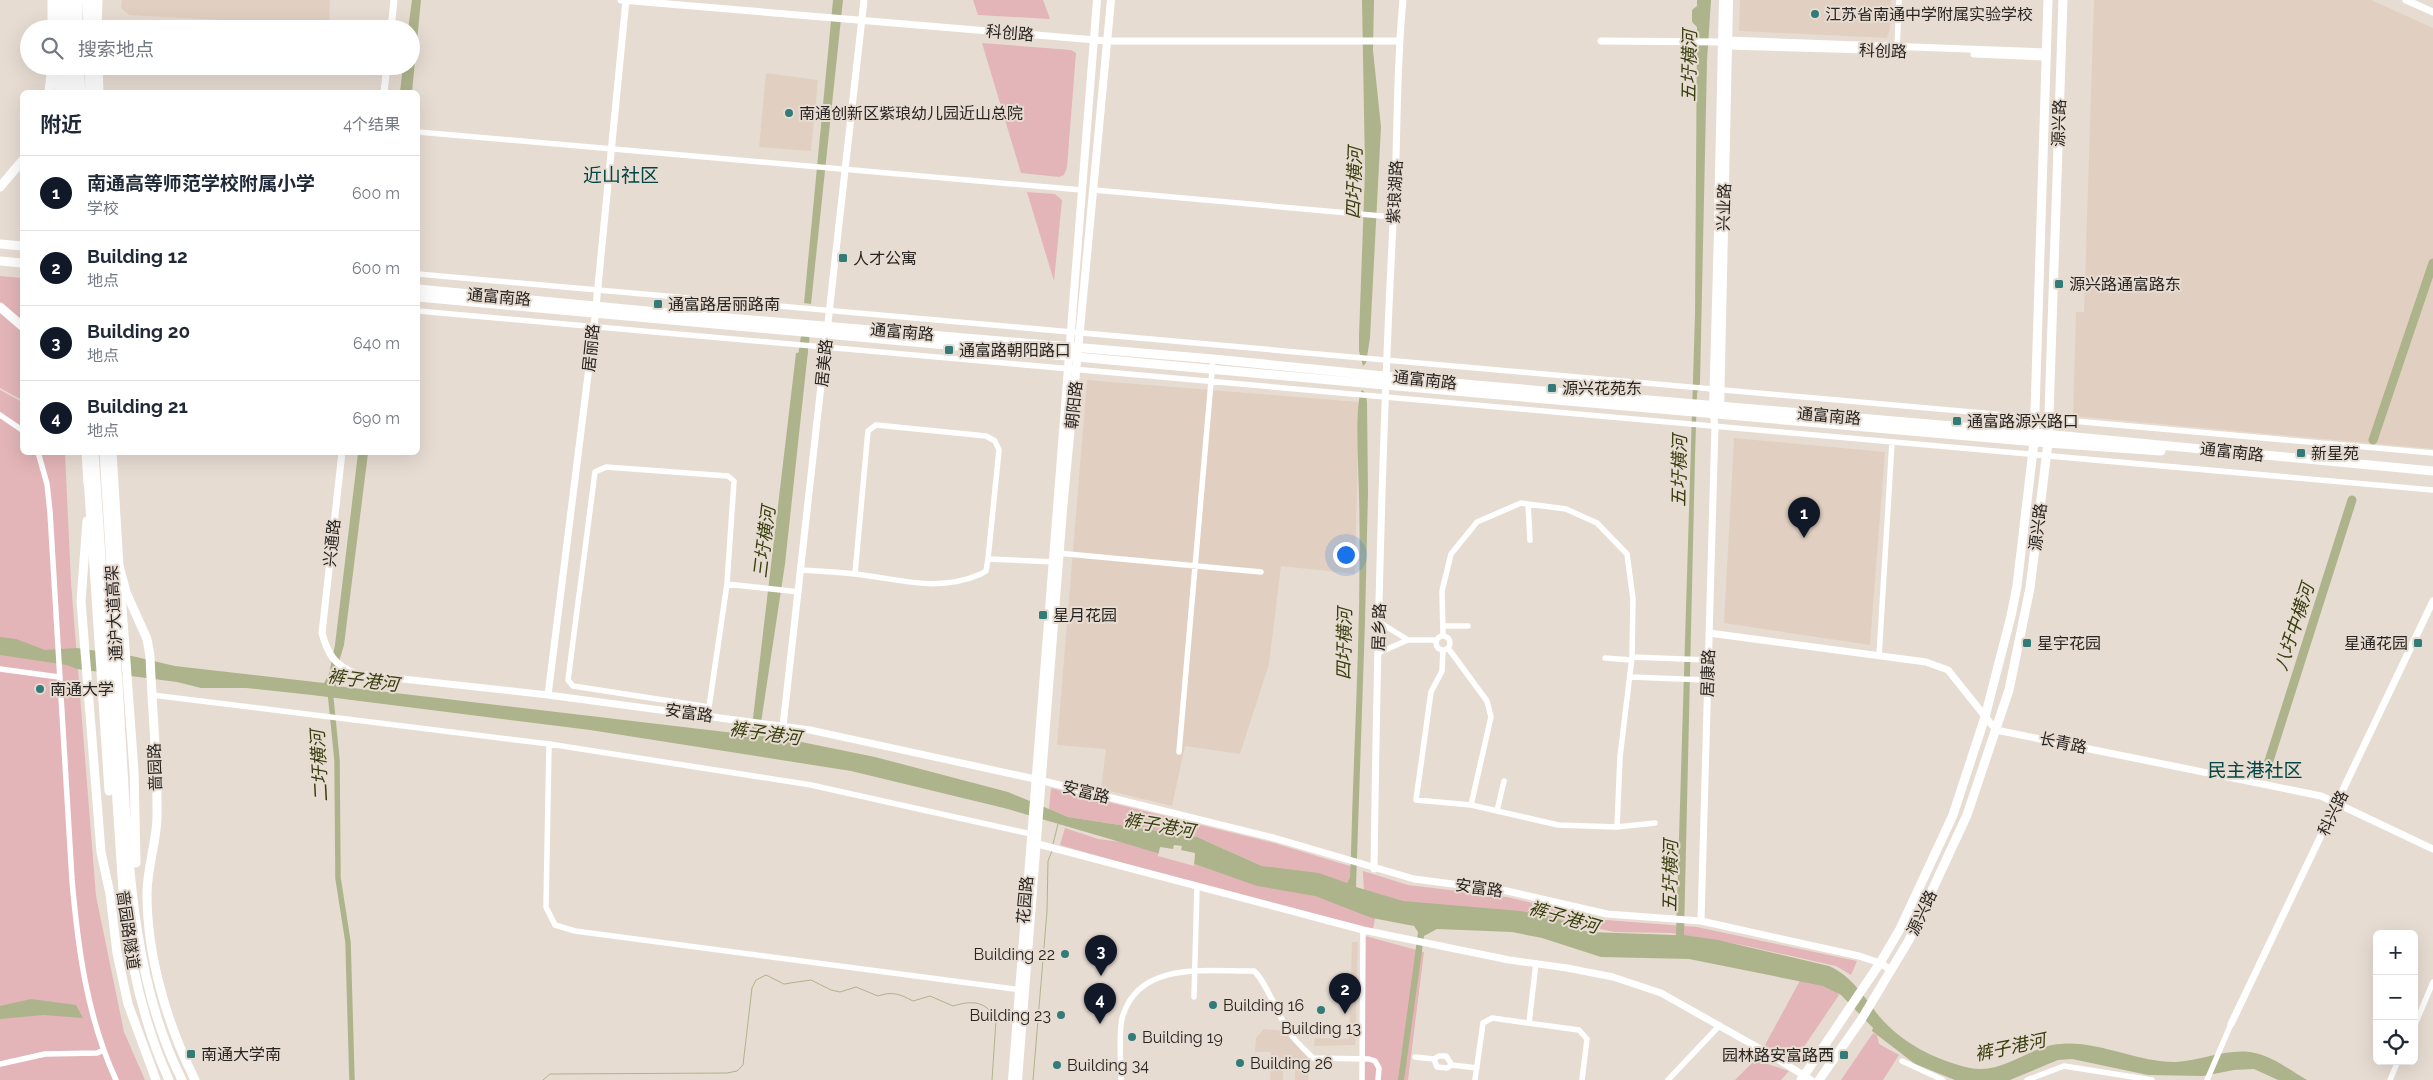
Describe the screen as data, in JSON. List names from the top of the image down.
{
  "streets": {
    "main road": [
      "源兴路",
      "兴业路",
      "通富南路",
      "朝阳路",
      "通沪大道高架",
      "啬园路",
      "花园路",
      "啬园路隧道"
    ],
    "street": [
      "科创路",
      "紫琅湖路",
      "居丽路",
      "居美路",
      "兴通路",
      "居乡路",
      "居康路",
      "安富路",
      "长青路",
      "科兴路"
    ]
  },
  "crossings": [
    ["科创路", "源兴路"],
    ["科创路", "紫琅湖路"],
    ["科创路", "兴业路"],
    ["科创路", "居丽路"],
    ["科创路", "居美路"],
    ["科创路", "朝阳路"],
    ["源兴路", "通富南路"],
    ["源兴路", "安富路"],
    ["源兴路", "长青路"],
    ["紫琅湖路", "通富南路"],
    ["紫琅湖路", "居乡路"],
    ["兴业路", "通富南路"],
    ["兴业路", "居康路"],
    ["通富南路", "居丽路"],
    ["通富南路", "居美路"],
    ["通富南路", "朝阳路"],
    ["通富南路", "居乡路"],
    ["通富南路", "居康路"],
    ["居丽路", "安富路"],
    ["居美路", "安富路"],
    ["朝阳路", "安富路"],
    ["朝阳路", "花园路"],
    ["兴通路", "安富路"],
    ["通沪大道高架", "啬园路隧道"],
    ["居乡路", "安富路"],
    ["居康路", "安富路"],
    ["安富路", "花园路"],
    ["长青路", "科兴路"]
  ],
  "districts": ["近山社区", "民主港社区"],
  "water": [
    "五圩横河",
    "四圩横河",
    "三圩横河",
    "八圩中横河",
    "裤子港河",
    "二圩横河"
  ],
  "places": {
    "other": [
      "江苏省南通中学附属实验学校",
      "南通创新区紫琅幼儿园近山总院",
      "南通大学",
      "Building 22",
      "Building 16",
      "Building 13",
      "Building 23",
      "Building 19",
      "Building 26",
      "Building 34"
    ],
    "transit": [
      "人才公寓",
      "源兴路通富路东",
      "通富路居丽路南",
      "通富路朝阳路口",
      "源兴花苑东",
      "通富路源兴路口",
      "新星苑",
      "星月花园",
      "星宇花园",
      "星通花园",
      "南通大学南",
      "园林路安富路西"
    ]
  },
  "page": {
    "search": "搜索地点",
    "heading": ["附近", "4个结果"],
    "list": [
      {
        "mark": "1",
        "name": "南通高等师范学校附属小学",
        "note": "学校",
        "value": "600 m"
      },
      {
        "mark": "2",
        "name": "Building 12",
        "note": "地点",
        "value": "600 m"
      },
      {
        "mark": "3",
        "name": "Building 20",
        "note": "地点",
        "value": "640 m"
      },
      {
        "mark": "4",
        "name": "Building 21",
        "note": "地点",
        "value": "690 m"
      }
    ],
    "pins": [
      "1",
      "3",
      "2",
      "4"
    ],
    "map_buttons": ["+", "−"]
  }
}
